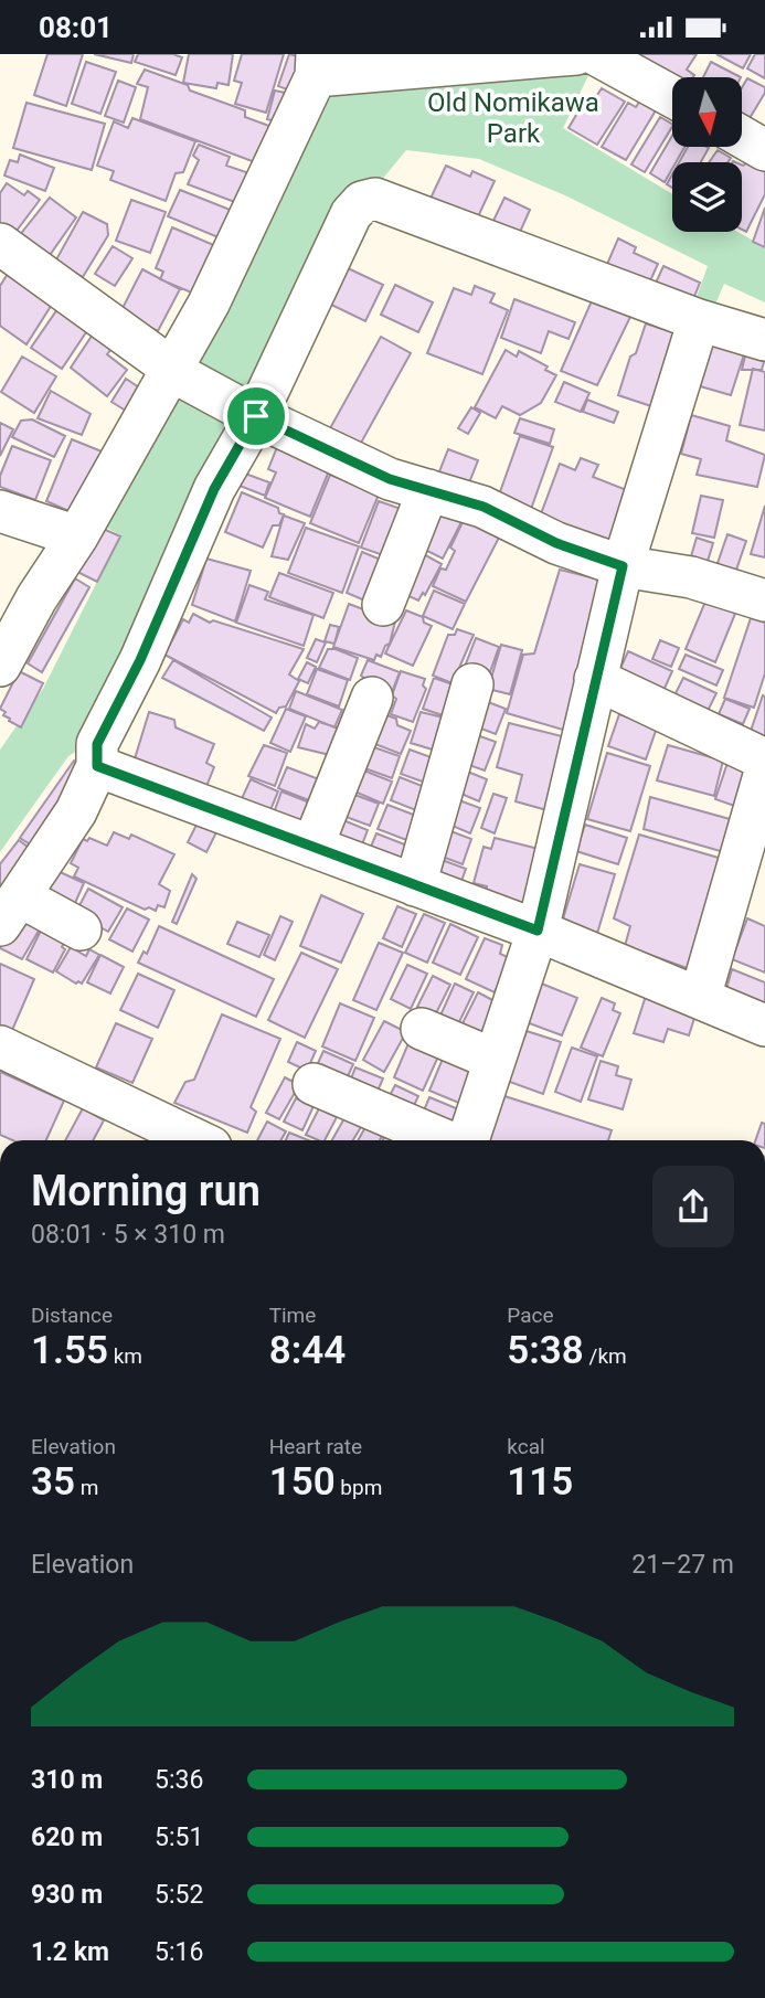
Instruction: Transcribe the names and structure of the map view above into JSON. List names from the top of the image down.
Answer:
{
  "parks": ["Old Nomikawa Park"],
  "north": "bottom",
  "page": {
    "status": "08:01",
    "heading": ["Morning run", "08:01 · 5 × 310 m"],
    "stats": [
      ["Distance", "1.55 km"],
      ["Time", "8:44"],
      ["Pace", "5:38 /km"],
      ["Elevation", "35 m"],
      ["Heart rate", "150 bpm"],
      ["kcal", "115"]
    ],
    "chart": ["Elevation", "21–27 m"],
    "list": [
      {
        "name": "310 m",
        "note": "5:36"
      },
      {
        "name": "620 m",
        "note": "5:51"
      },
      {
        "name": "930 m",
        "note": "5:52"
      },
      {
        "name": "1.2 km",
        "note": "5:16"
      }
    ]
  }
}
